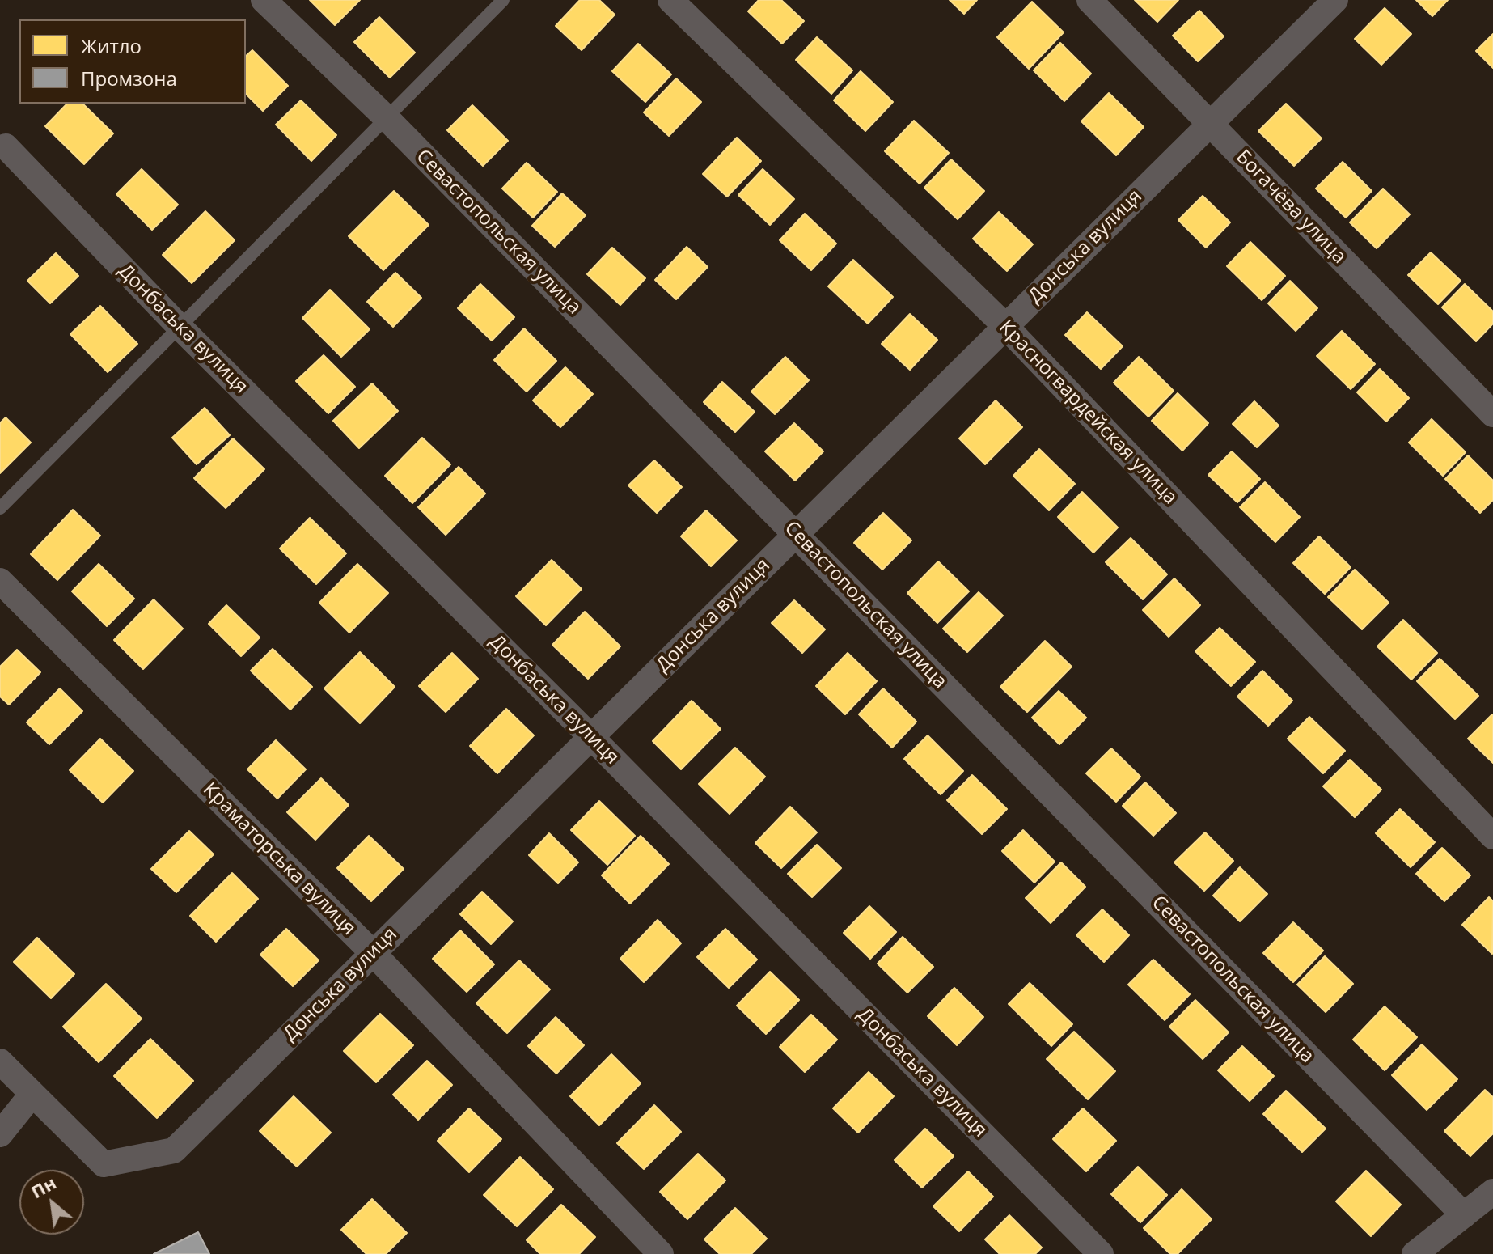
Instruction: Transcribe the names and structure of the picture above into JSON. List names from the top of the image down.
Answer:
{
  "streets": {
    "street": [
      "Богачёва улица",
      "Севастопольская улица",
      "Донська вулиця",
      "Донбаська вулиця",
      "Красногвардейская улица",
      "Краматорська вулиця"
    ]
  },
  "crossings": [
    ["Богачёва улица", "Донська вулиця"],
    ["Севастопольская улица", "Донська вулиця"],
    ["Донська вулиця", "Донбаська вулиця"],
    ["Донська вулиця", "Красногвардейская улица"],
    ["Донська вулиця", "Краматорська вулиця"]
  ],
  "legend": ["Житло", "Промзона"],
  "north": "top left"
}
